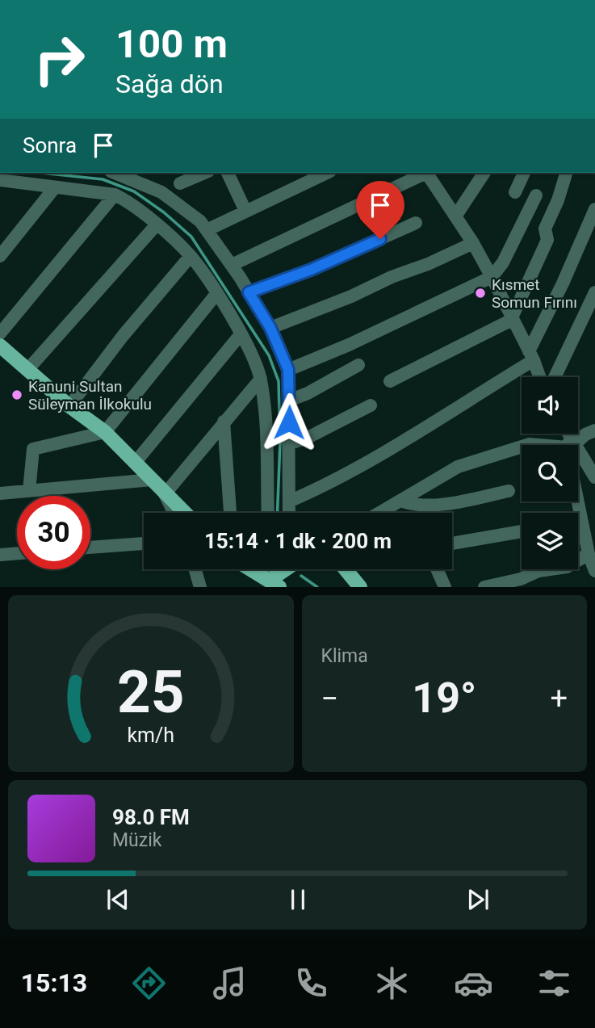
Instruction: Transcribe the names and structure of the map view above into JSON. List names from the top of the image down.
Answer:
{
  "places": ["Kısmet Somun Fırını", "Kanuni Sultan Süleyman İlkokulu"],
  "page": {
    "turn": ["100 m", "Sağa dön"],
    "then": "Sonra",
    "limit": "30",
    "trip": "15:14 · 1 dk · 200 m",
    "tile": "Klima",
    "heat": ["−", "19°", "+"],
    "song": ["98.0 FM", "Müzik"],
    "tabs": "15:13",
    "gauge": ["25", "km/h"]
  }
}
